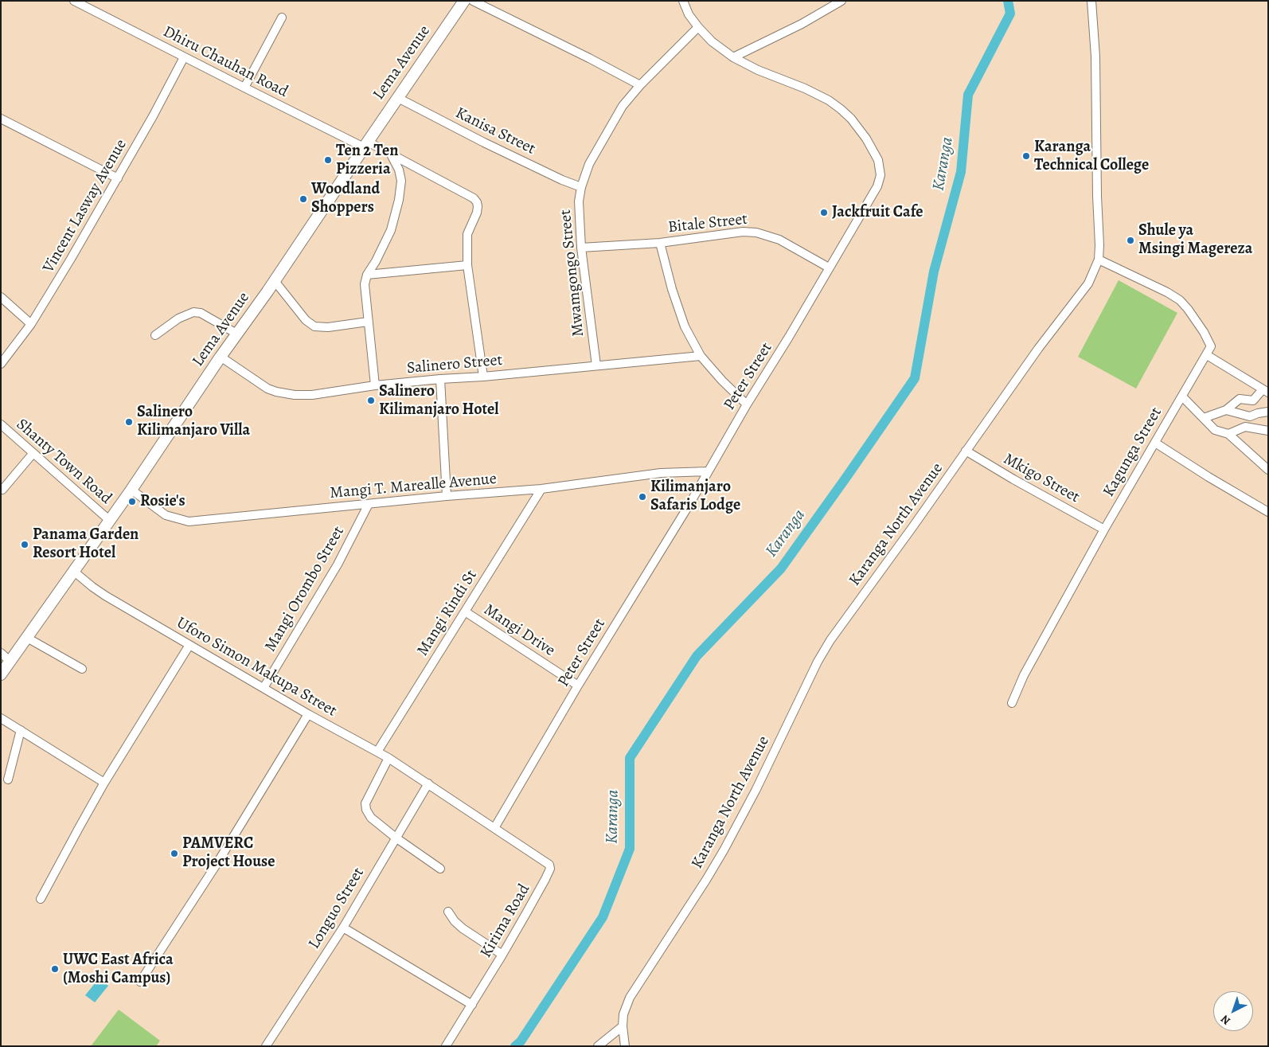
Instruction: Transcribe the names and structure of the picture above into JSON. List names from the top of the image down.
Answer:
{
  "streets": {
    "main road": ["Lema Avenue"],
    "street": [
      "Dhiru Chauhan Road",
      "Kanisa Street",
      "Vincent Lasway Avenue",
      "Bitale Street",
      "Mwamgongo Street",
      "Salinero Street",
      "Peter Street",
      "Kagunga Street",
      "Shanty Town Road",
      "Mkigo Street",
      "Mangi T. Marealle Avenue",
      "Karanga North Avenue",
      "Mangi Orombo Street",
      "Mangi Rindi St",
      "Mangi Drive",
      "Uforo Simon Makupa Street",
      "Longuo Street",
      "Kirima Road"
    ]
  },
  "crossings": [
    ["Dhiru Chauhan Road", "Lema Avenue"],
    ["Dhiru Chauhan Road", "Vincent Lasway Avenue"],
    ["Lema Avenue", "Kanisa Street"],
    ["Lema Avenue", "Salinero Street"],
    ["Lema Avenue", "Shanty Town Road"],
    ["Lema Avenue", "Mangi T. Marealle Avenue"],
    ["Lema Avenue", "Uforo Simon Makupa Street"],
    ["Kanisa Street", "Mwamgongo Street"],
    ["Bitale Street", "Mwamgongo Street"],
    ["Bitale Street", "Peter Street"],
    ["Mwamgongo Street", "Salinero Street"],
    ["Mwamgongo Street", "Peter Street"],
    ["Peter Street", "Mangi T. Marealle Avenue"],
    ["Peter Street", "Mangi Drive"],
    ["Peter Street", "Uforo Simon Makupa Street"],
    ["Peter Street", "Kirima Road"],
    ["Kagunga Street", "Mkigo Street"],
    ["Mkigo Street", "Karanga North Avenue"],
    ["Mangi T. Marealle Avenue", "Mangi Orombo Street"],
    ["Mangi T. Marealle Avenue", "Mangi Rindi St"],
    ["Mangi Orombo Street", "Uforo Simon Makupa Street"],
    ["Mangi Rindi St", "Mangi Drive"],
    ["Mangi Rindi St", "Uforo Simon Makupa Street"],
    ["Uforo Simon Makupa Street", "Longuo Street"],
    ["Uforo Simon Makupa Street", "Kirima Road"]
  ],
  "water": ["Karanga"],
  "places": [
    "Karanga Technical College",
    "Ten 2 Ten Pizzeria",
    "Woodland Shoppers",
    "Jackfruit Cafe",
    "Shule ya Msingi Magereza",
    "Salinero Kilimanjaro Hotel",
    "Salinero Kilimanjaro Villa",
    "Kilimanjaro Safaris Lodge",
    "Rosie's",
    "Panama Garden Resort Hotel",
    "PAMVERC Project House",
    "UWC East Africa (Moshi Campus)"
  ],
  "north": "bottom left"
}
